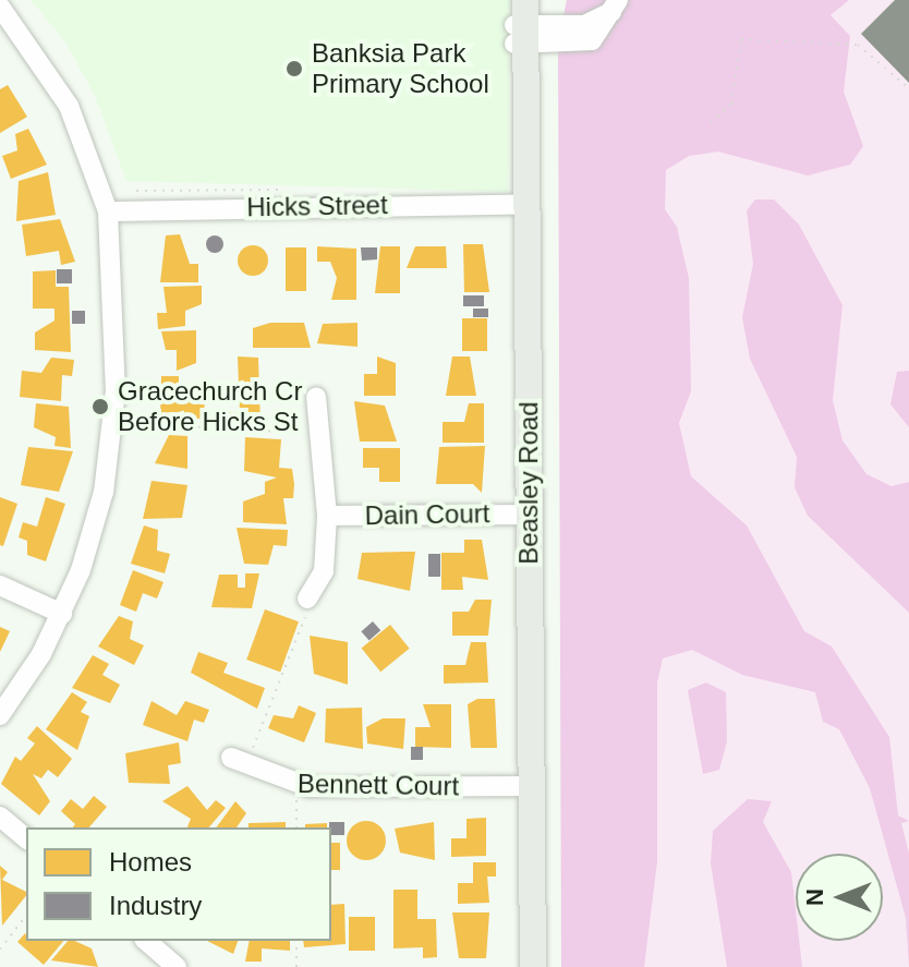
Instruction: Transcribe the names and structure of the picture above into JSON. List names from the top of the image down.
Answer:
{
  "streets": {
    "main road": ["Beasley Road"],
    "street": ["Hicks Street", "Dain Court", "Bennett Court"]
  },
  "crossings": [
    ["Hicks Street", "Beasley Road"],
    ["Beasley Road", "Dain Court"],
    ["Beasley Road", "Bennett Court"]
  ],
  "places": ["Banksia Park Primary School", "Gracechurch Cr Before Hicks St"],
  "legend": ["Homes", "Industry"],
  "north": "left"
}
